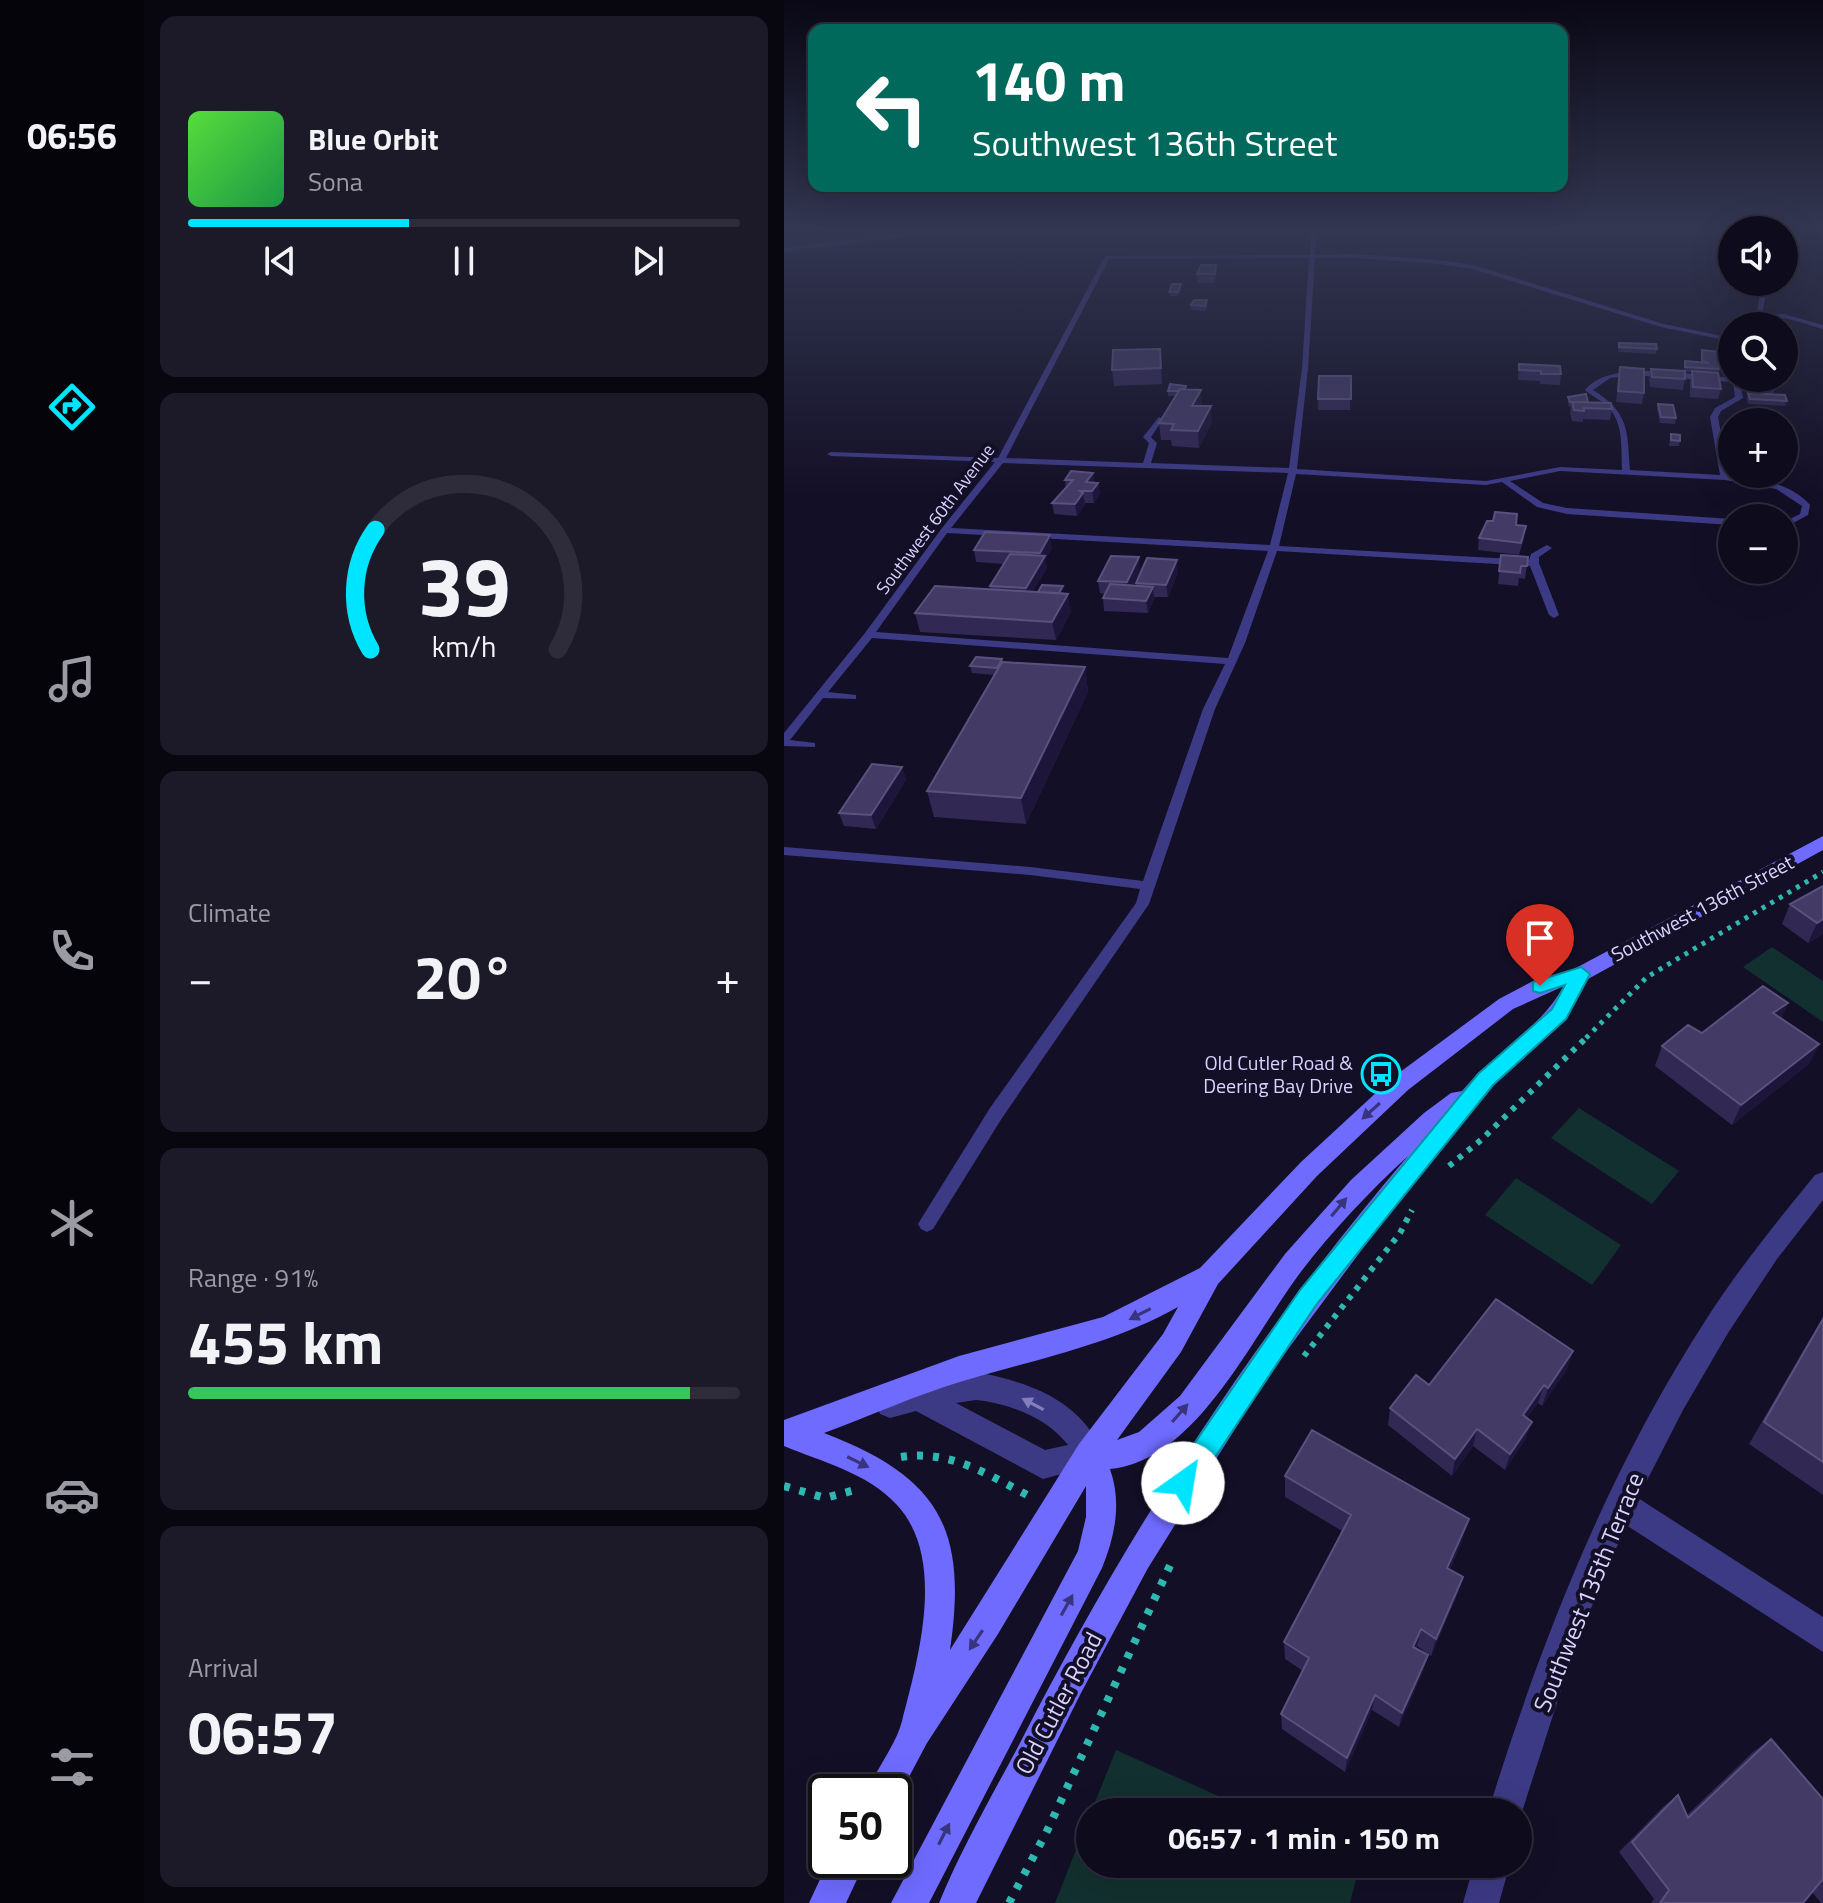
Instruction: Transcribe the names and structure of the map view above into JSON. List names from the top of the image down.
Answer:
{
  "streets": {
    "main road": ["Southwest 136th Street", "Old Cutler Road"],
    "street": ["Southwest 135th Terrace"],
    "lane": ["Southwest 60th Avenue"]
  },
  "places": {
    "bus stop": ["Old Cutler Road & Deering Bay Drive"]
  },
  "page": {
    "tabs": "06:56",
    "turn": ["140 m", "Southwest 136th Street"],
    "song": ["Blue Orbit", "Sona"],
    "map_buttons": ["+", "−"],
    "tile": [
      "Climate",
      ["Range · 91%", "455 km"],
      ["Arrival", "06:57"]
    ],
    "heat": ["−", "20°", "+"],
    "limit": "50",
    "trip": "06:57 · 1 min · 150 m",
    "gauge": ["39", "km/h"]
  }
}
